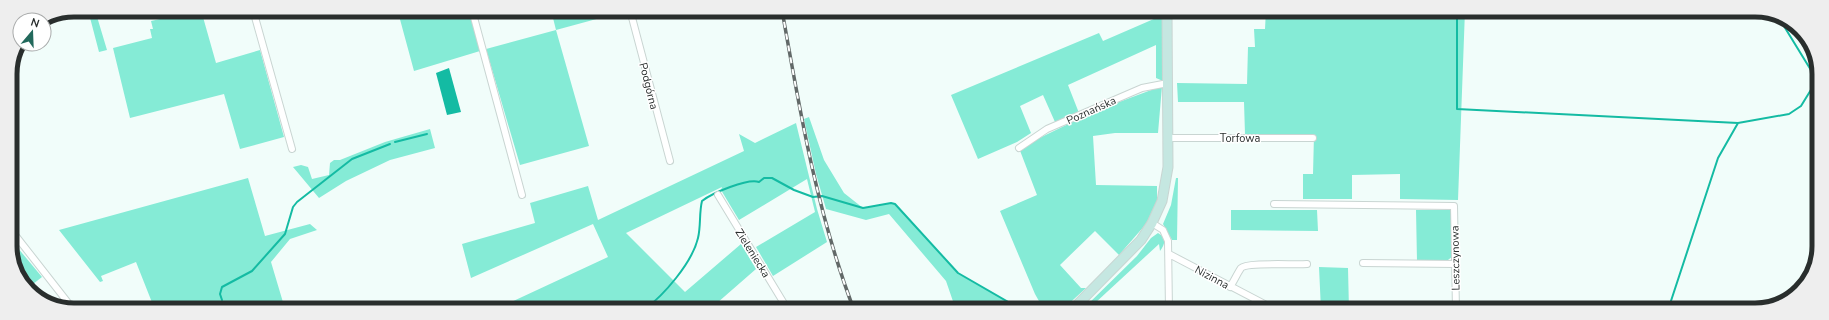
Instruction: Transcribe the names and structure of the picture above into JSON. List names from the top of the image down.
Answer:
{
  "streets": {
    "street": [
      "Podgórna",
      "Poznańska",
      "Torfowa",
      "Zieleniecka",
      "Leszczynowa",
      "Nizinna"
    ]
  },
  "north": "top"
}
